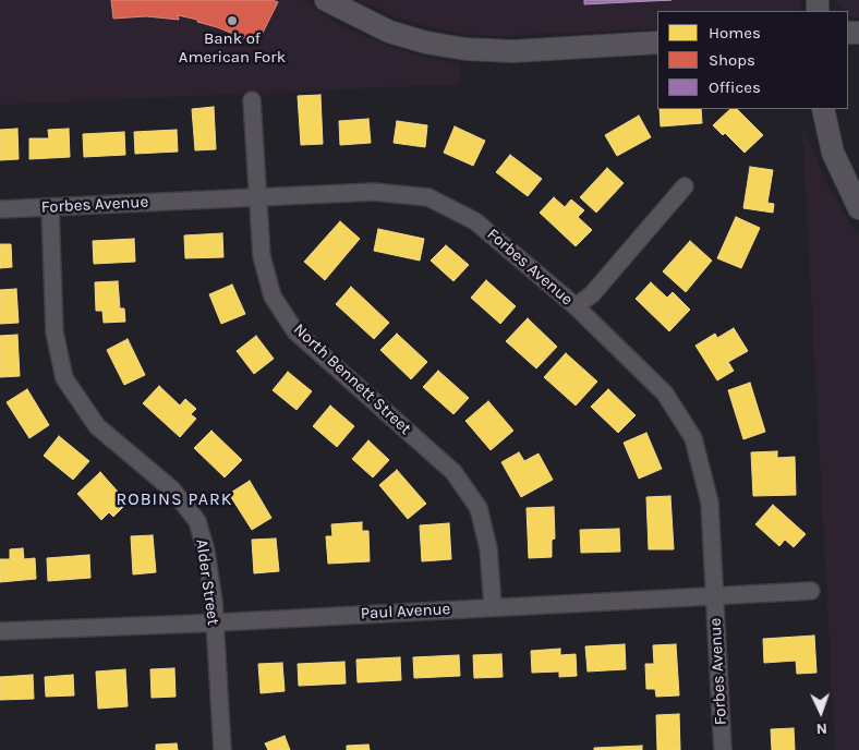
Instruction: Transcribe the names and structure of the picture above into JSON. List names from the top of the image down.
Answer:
{
  "streets": {
    "street": [
      "Forbes Avenue",
      "North Bennett Street",
      "Alder Street",
      "Paul Avenue"
    ]
  },
  "crossings": [
    ["Forbes Avenue", "North Bennett Street"],
    ["Forbes Avenue", "Alder Street"],
    ["Forbes Avenue", "Paul Avenue"],
    ["North Bennett Street", "Paul Avenue"],
    ["Alder Street", "Paul Avenue"]
  ],
  "districts": ["ROBINS PARK"],
  "places": ["Bank of American Fork"],
  "legend": ["Homes", "Shops", "Offices"],
  "north": "bottom"
}
